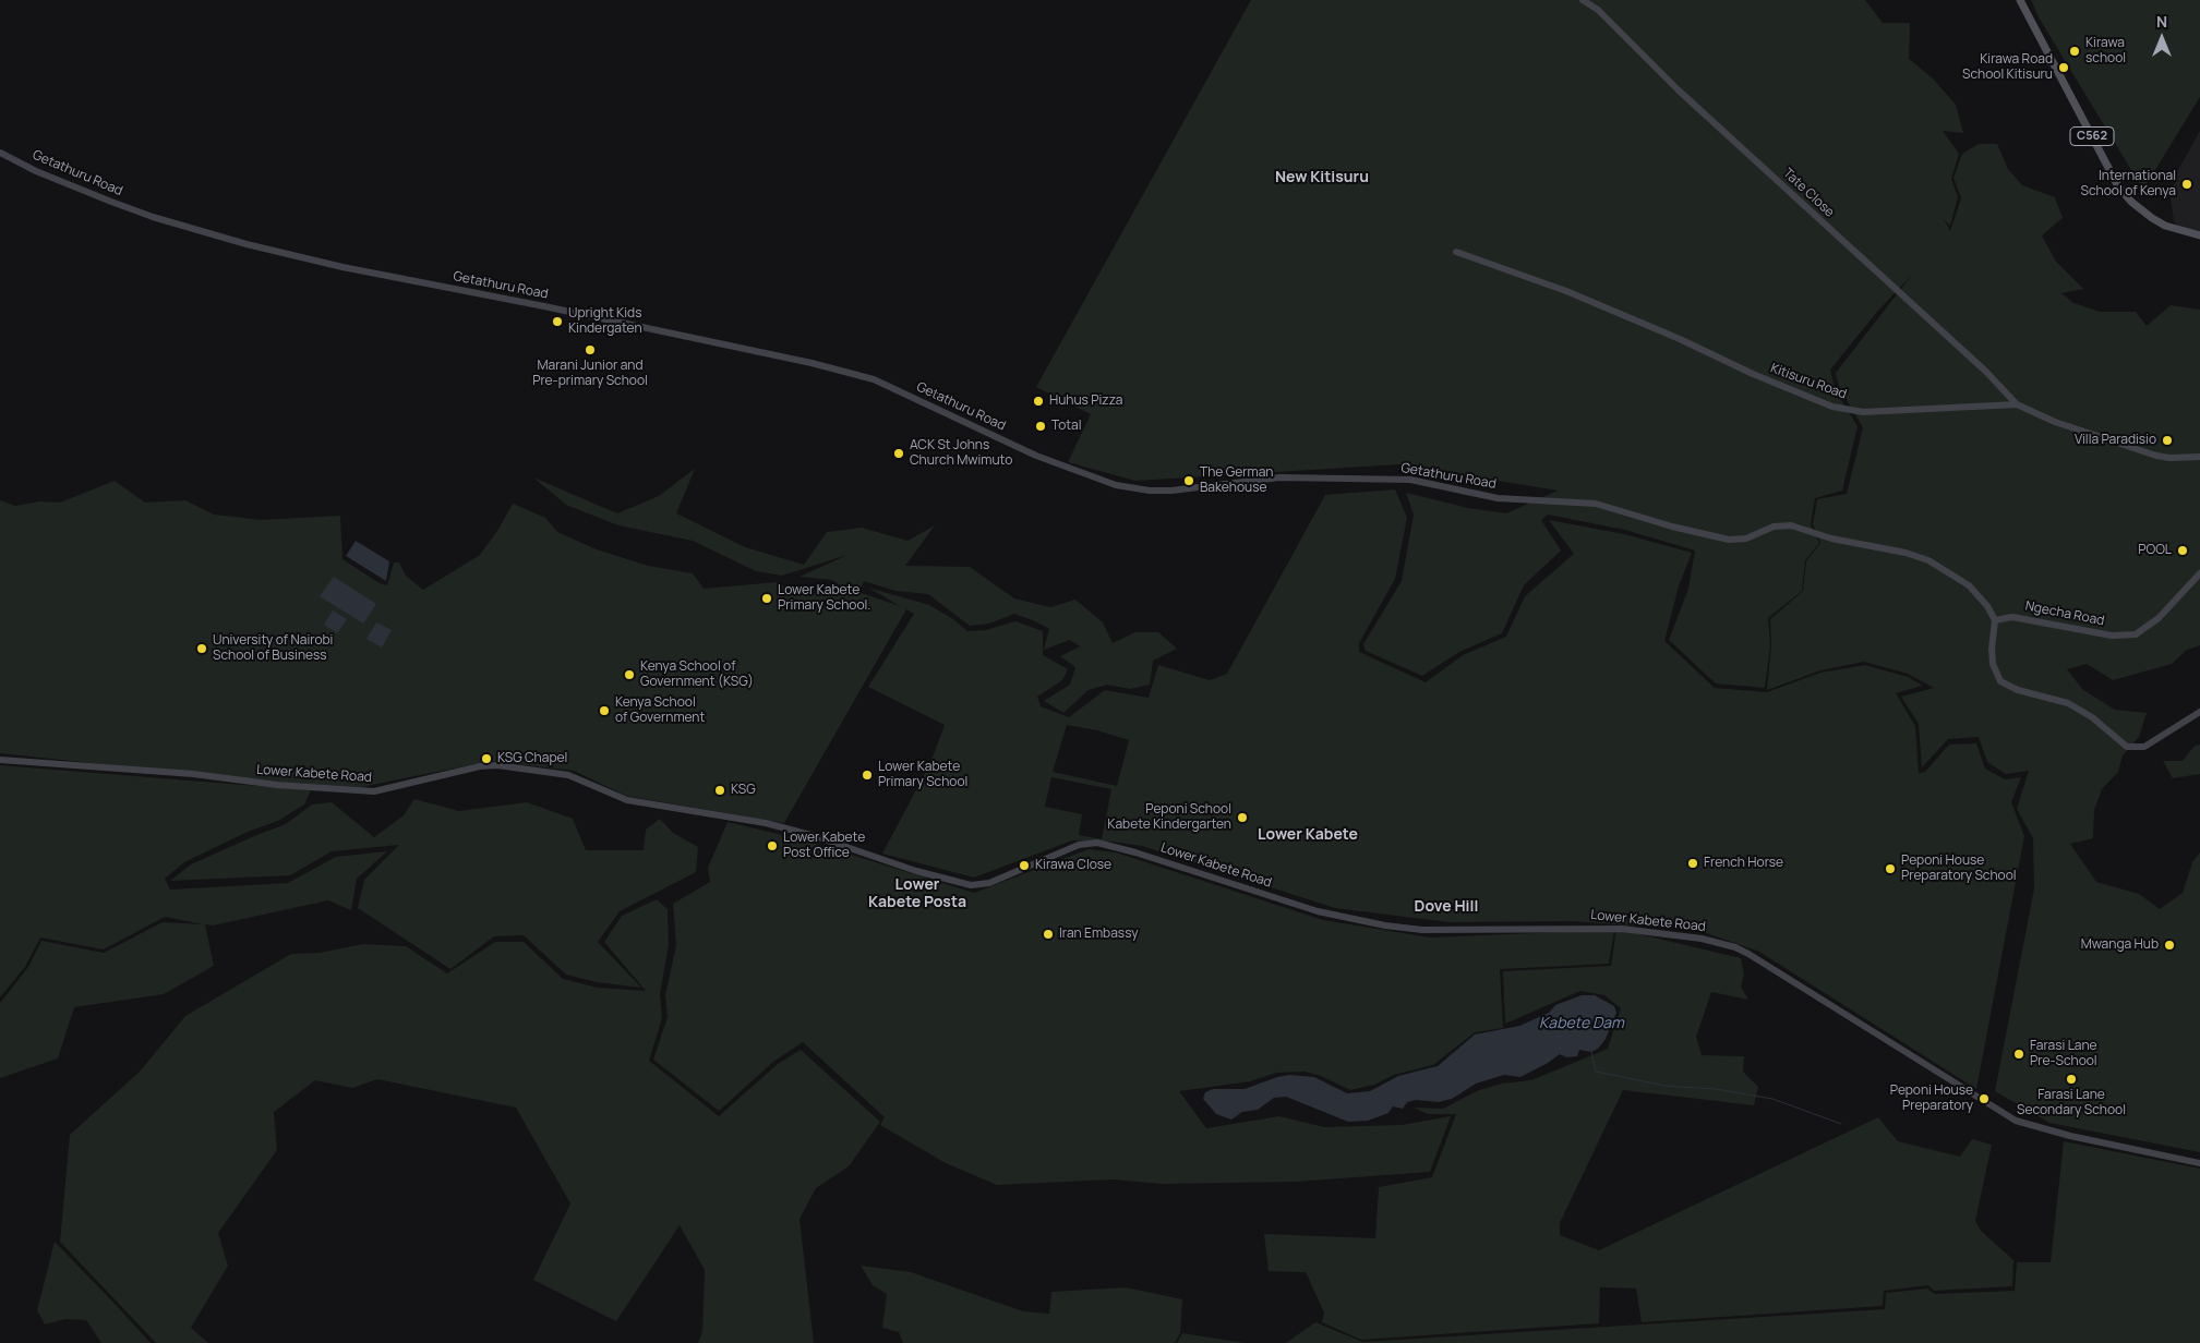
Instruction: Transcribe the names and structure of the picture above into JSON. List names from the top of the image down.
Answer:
{
  "streets": {
    "main road": [
      "C562",
      "Getathuru Road",
      "Tate Close",
      "Kitisuru Road",
      "Ngecha Road",
      "Lower Kabete Road"
    ]
  },
  "crossings": [
    ["Getathuru Road", "Ngecha Road"],
    ["Tate Close", "Kitisuru Road"]
  ],
  "districts": [
    "New Kitisuru",
    "Lower Kabete",
    "Lower Kabete Posta",
    "Dove Hill"
  ],
  "water": ["Kabete Dam"],
  "places": [
    "Kirawa school",
    "Kirawa Road School Kitisuru",
    "International School of Kenya",
    "Upright Kids Kindergaten",
    "Marani Junior and Pre-primary School",
    "Huhus Pizza",
    "Total",
    "Villa Paradisio",
    "ACK St Johns Church Mwimuto",
    "The German Bakehouse",
    "POOL",
    "Lower Kabete Primary School.",
    "University of Nairobi School of Business",
    "Kenya School of Government (KSG)",
    "Kenya School of Government",
    "KSG Chapel",
    "Lower Kabete Primary School",
    "KSG",
    "Peponi School Kabete Kindergarten",
    "Lower Kabete Post Office",
    "French Horse",
    "Kirawa Close",
    "Peponi House Preparatory School",
    "Iran Embassy",
    "Mwanga Hub",
    "Farasi Lane Pre-School",
    "Farasi Lane Secondary School",
    "Peponi House Preparatory"
  ],
  "north": "top"
}
